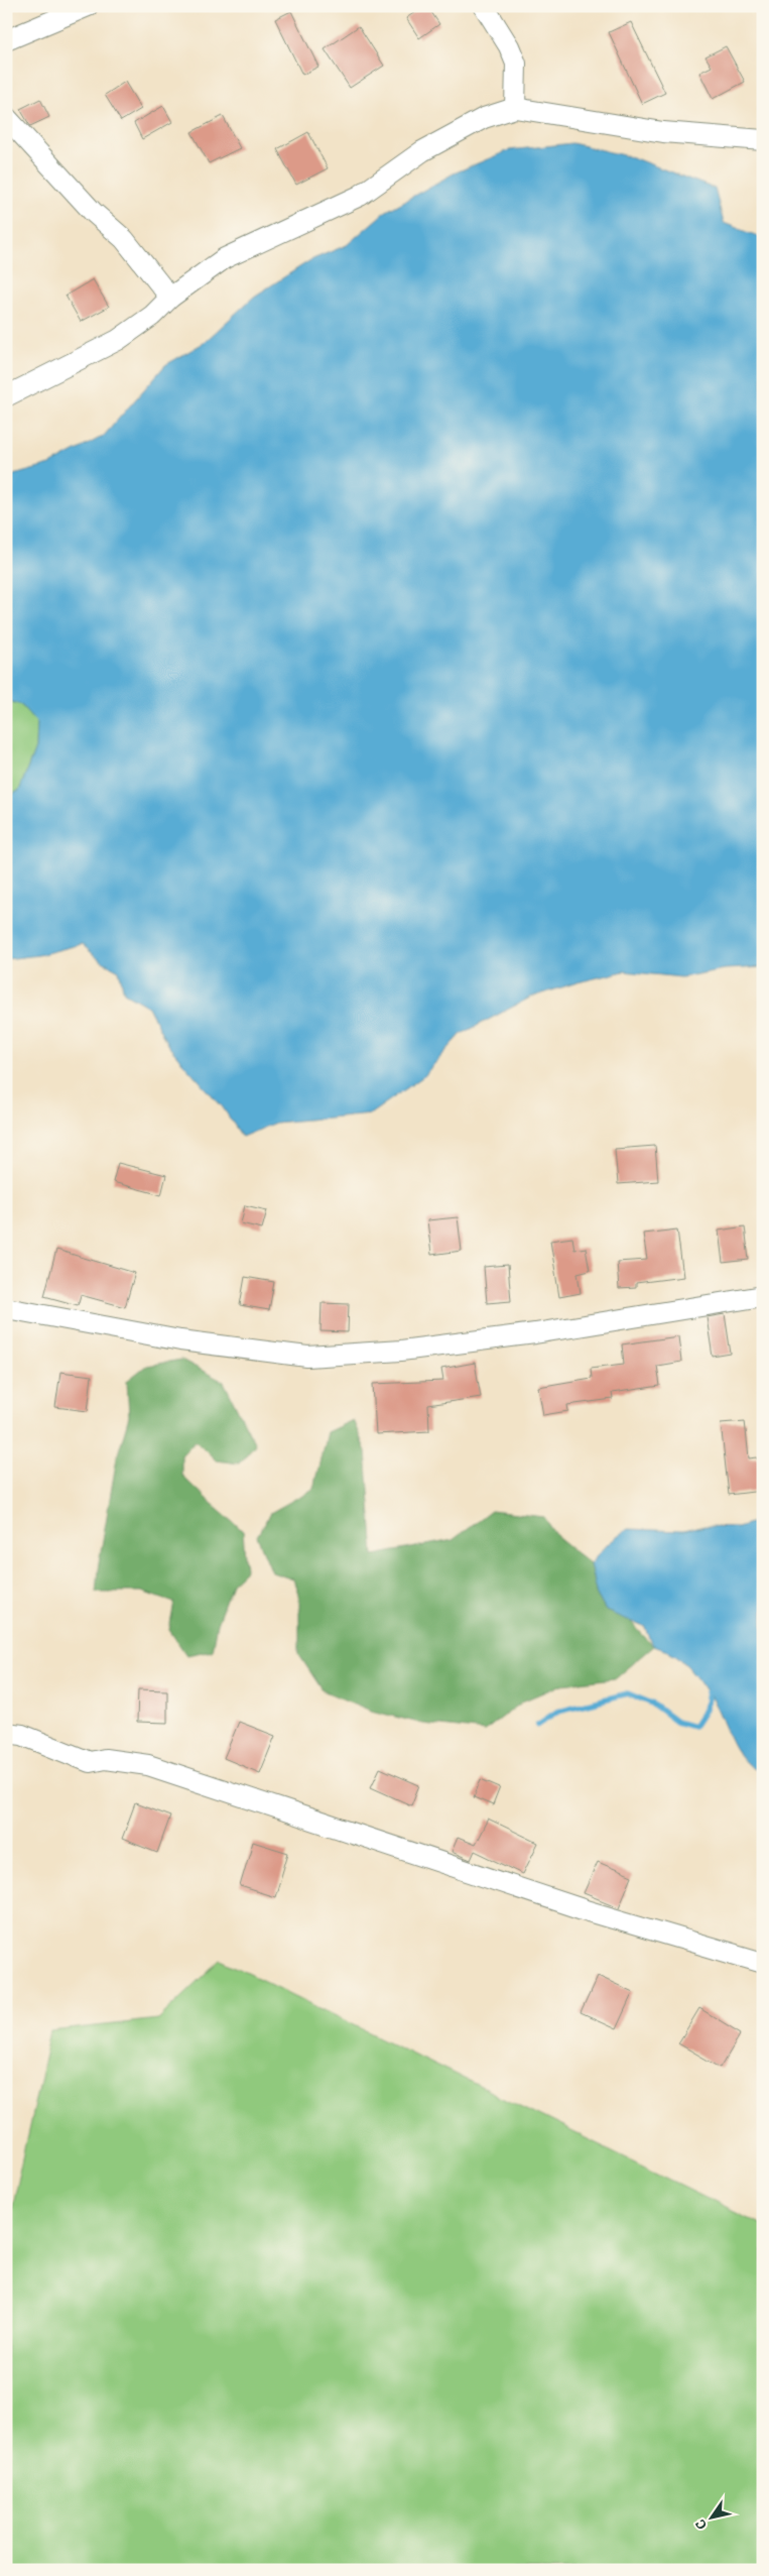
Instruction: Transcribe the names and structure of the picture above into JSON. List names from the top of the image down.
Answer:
{
  "north": "bottom left"
}
